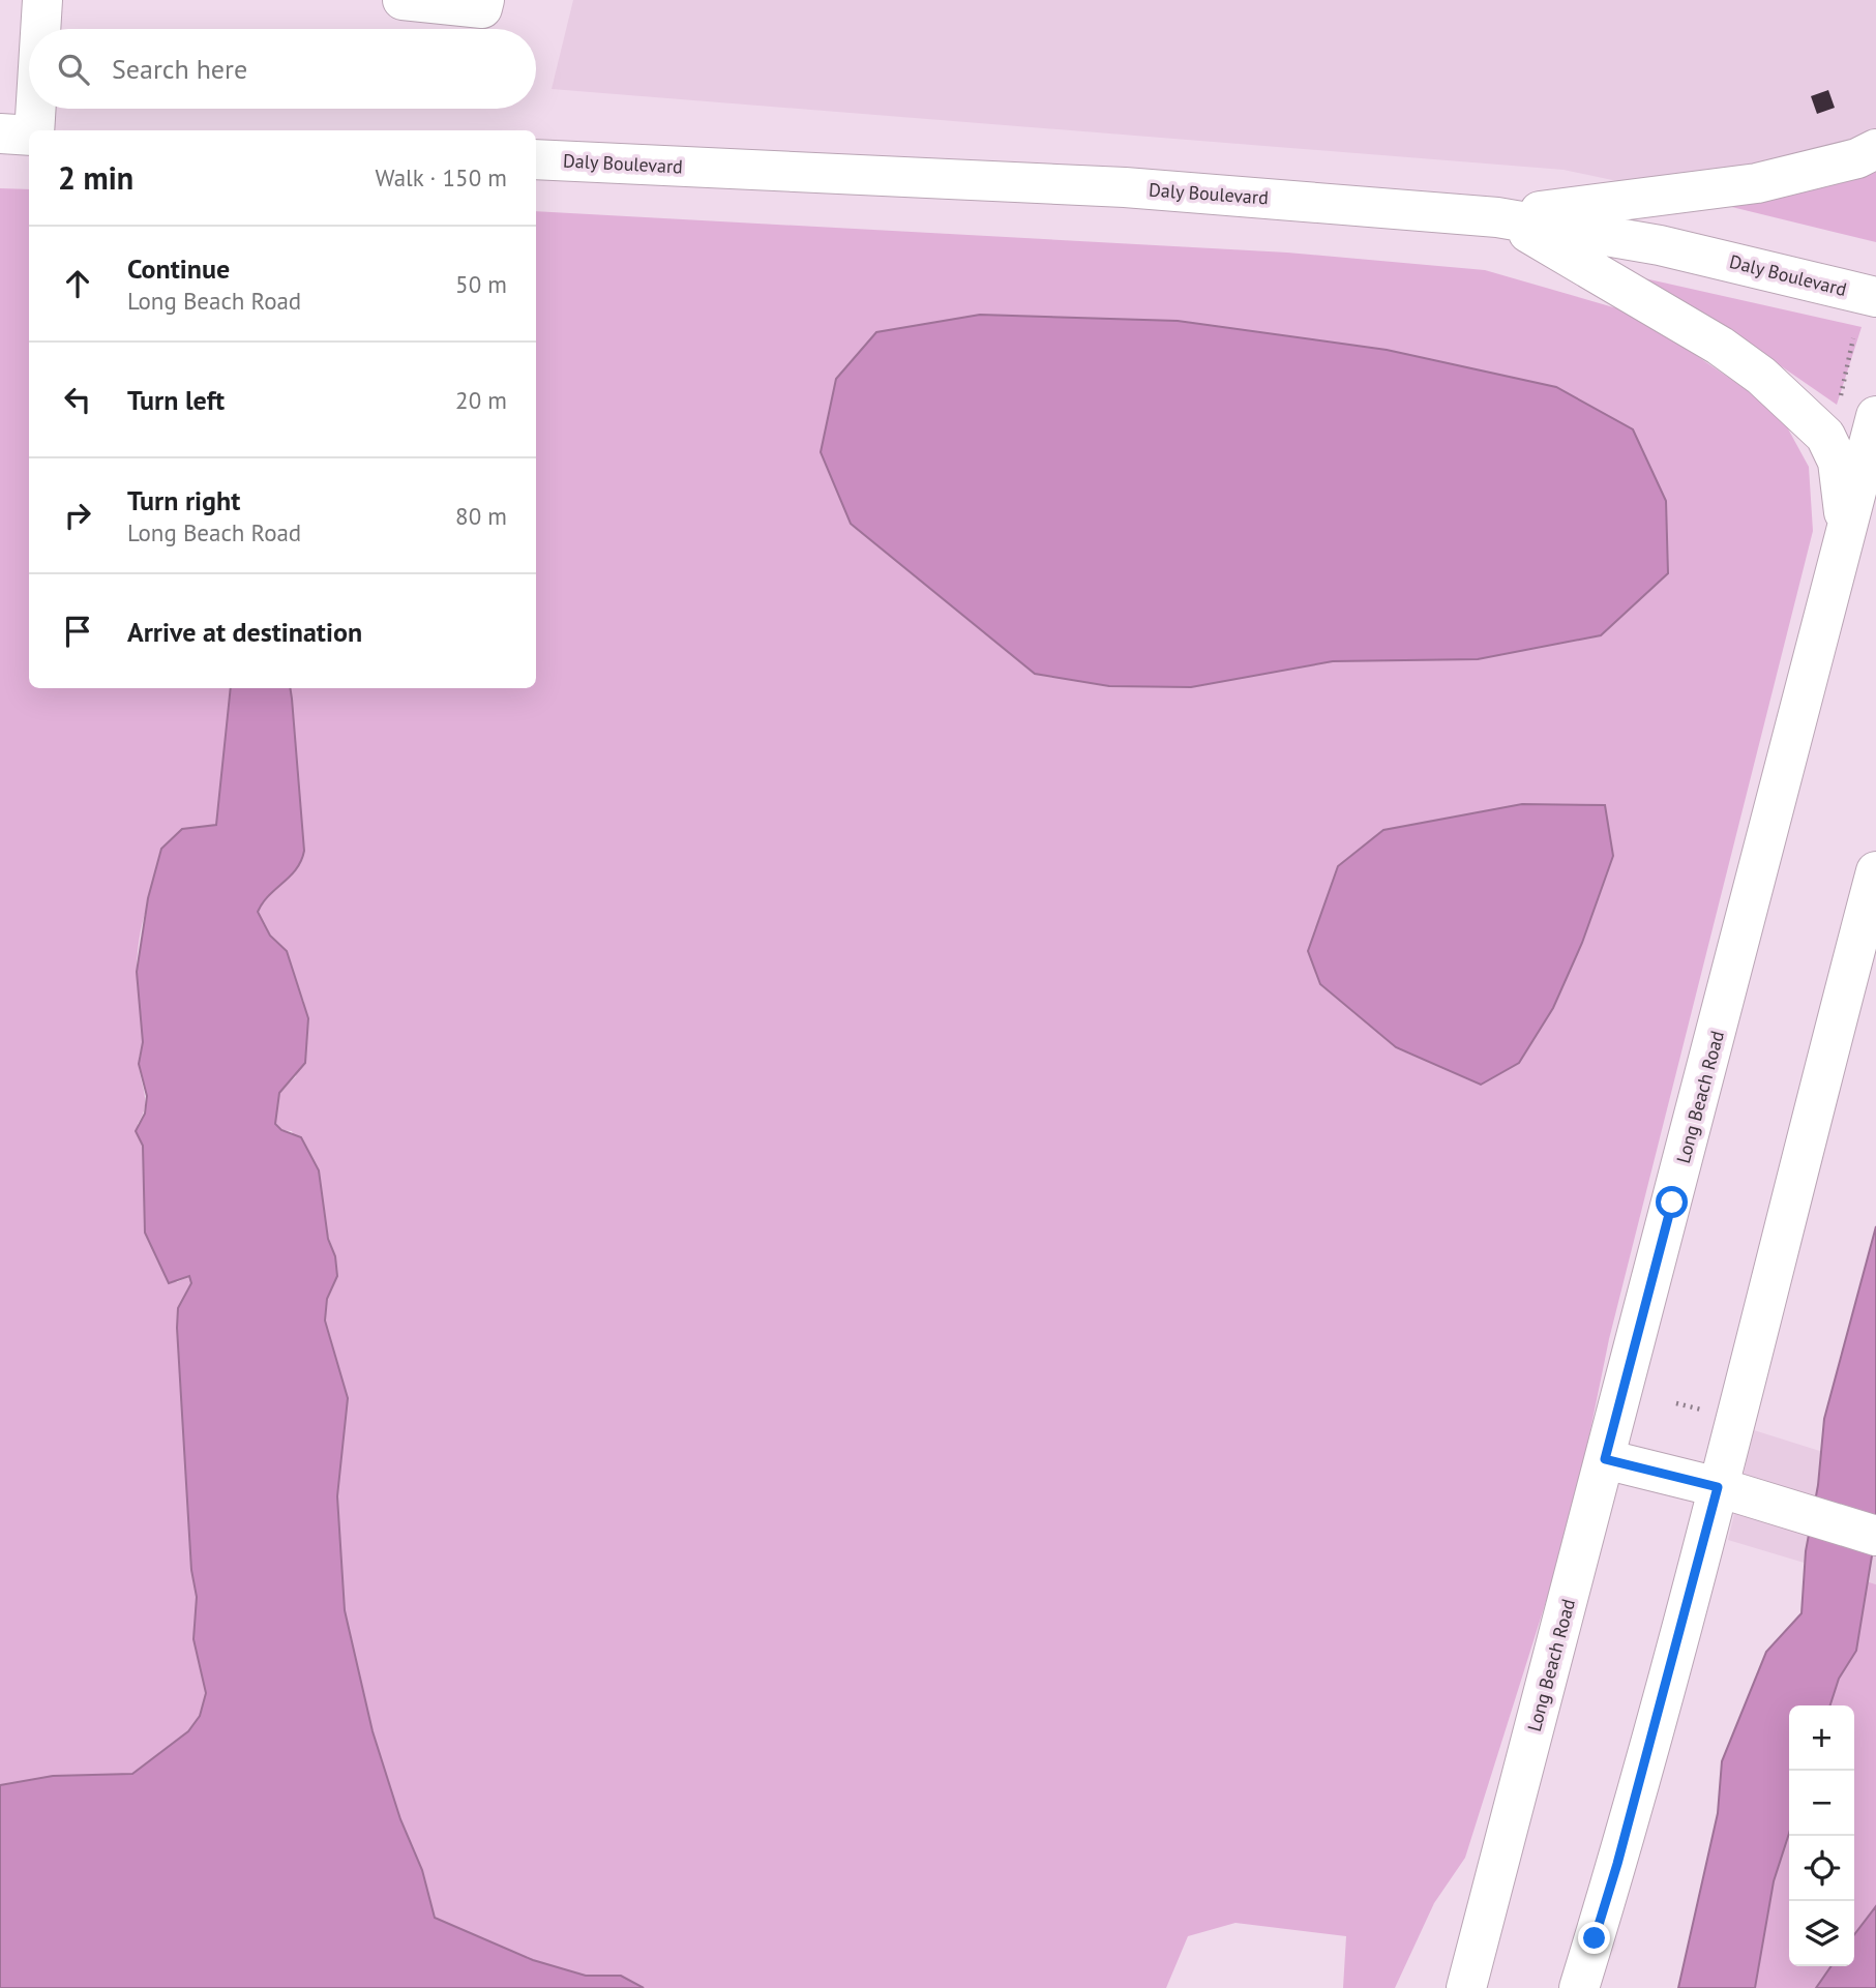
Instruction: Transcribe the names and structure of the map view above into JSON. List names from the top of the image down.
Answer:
{
  "streets": {
    "main road": ["Daly Boulevard", "Long Beach Road"]
  },
  "page": {
    "search": "Search here",
    "heading": ["2 min", "Walk · 150 m"],
    "list": [
      ["Continue", "Long Beach Road", "50 m"],
      ["Turn left", "20 m"],
      ["Turn right", "Long Beach Road", "80 m"],
      "Arrive at destination"
    ],
    "map_buttons": ["+", "−"]
  }
}
